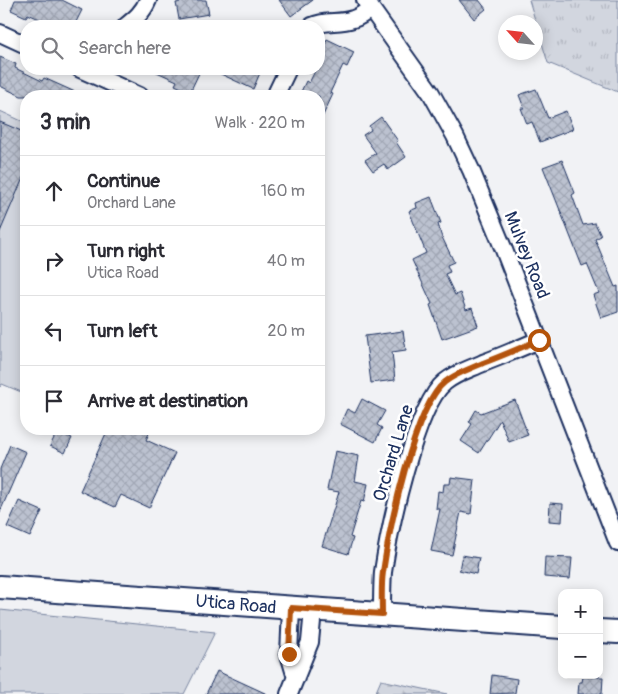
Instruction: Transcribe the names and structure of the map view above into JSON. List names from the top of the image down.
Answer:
{
  "streets": {
    "main road": ["Utica Road"],
    "street": ["Mulvey Road", "Orchard Lane"]
  },
  "crossings": [
    ["Mulvey Road", "Orchard Lane"],
    ["Orchard Lane", "Utica Road"]
  ],
  "north": "top left",
  "page": {
    "search": "Search here",
    "heading": ["3 min", "Walk · 220 m"],
    "list": [
      ["Continue", "Orchard Lane", "160 m"],
      ["Turn right", "Utica Road", "40 m"],
      ["Turn left", "20 m"],
      "Arrive at destination"
    ],
    "map_buttons": ["+", "−"]
  }
}
